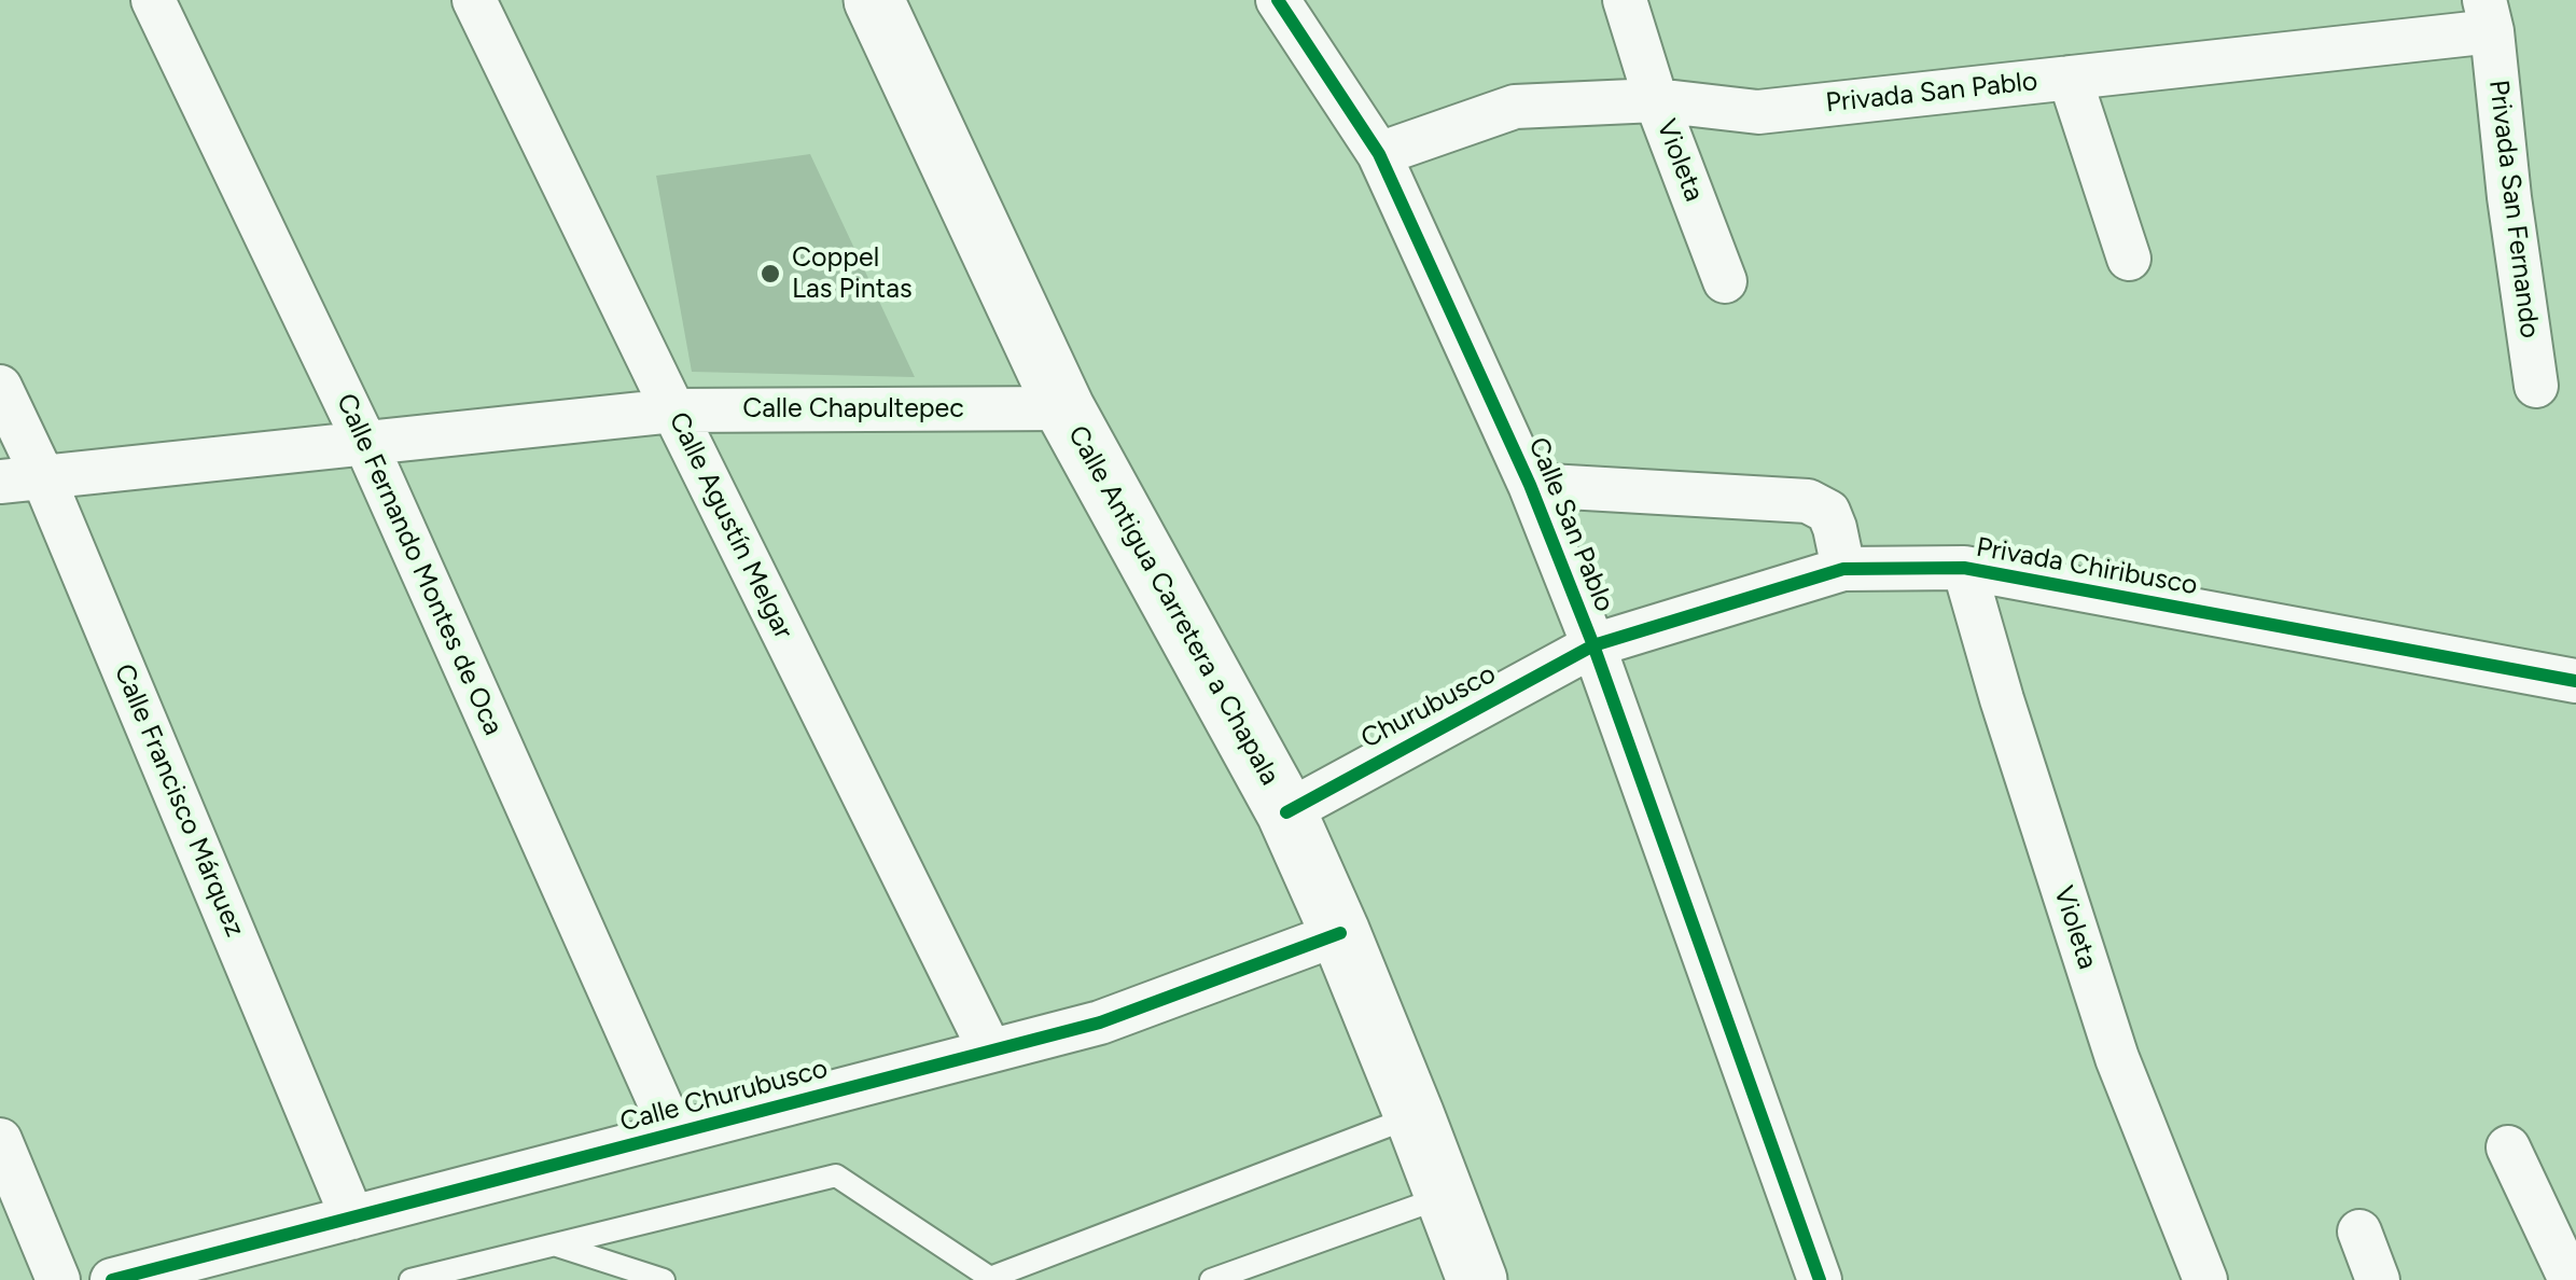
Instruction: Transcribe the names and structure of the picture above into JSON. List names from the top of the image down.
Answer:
{
  "streets": {
    "main road": ["Calle Antigua Carretera a Chapala"],
    "street": [
      "Privada San Pablo",
      "Violeta",
      "Privada San Fernando",
      "Calle Chapultepec",
      "Calle San Pablo",
      "Calle Agustín Melgar",
      "Calle Fernando Montes de Oca",
      "Privada Chiribusco",
      "Churubusco",
      "Calle Francisco Márquez",
      "Calle Churubusco"
    ]
  },
  "crossings": [
    ["Privada San Pablo", "Violeta"],
    ["Privada San Pablo", "Privada San Fernando"],
    ["Privada San Pablo", "Calle San Pablo"],
    ["Violeta", "Privada Chiribusco"],
    ["Calle Chapultepec", "Calle Agustín Melgar"],
    ["Calle Chapultepec", "Calle Fernando Montes de Oca"],
    ["Calle Chapultepec", "Calle Antigua Carretera a Chapala"],
    ["Calle Chapultepec", "Calle Francisco Márquez"],
    ["Calle San Pablo", "Privada Chiribusco"],
    ["Calle San Pablo", "Churubusco"],
    ["Calle Agustín Melgar", "Calle Churubusco"],
    ["Calle Fernando Montes de Oca", "Calle Churubusco"],
    ["Privada Chiribusco", "Churubusco"],
    ["Calle Antigua Carretera a Chapala", "Churubusco"],
    ["Calle Antigua Carretera a Chapala", "Calle Churubusco"],
    ["Calle Francisco Márquez", "Calle Churubusco"]
  ],
  "places": ["Coppel Las Pintas"]
}
